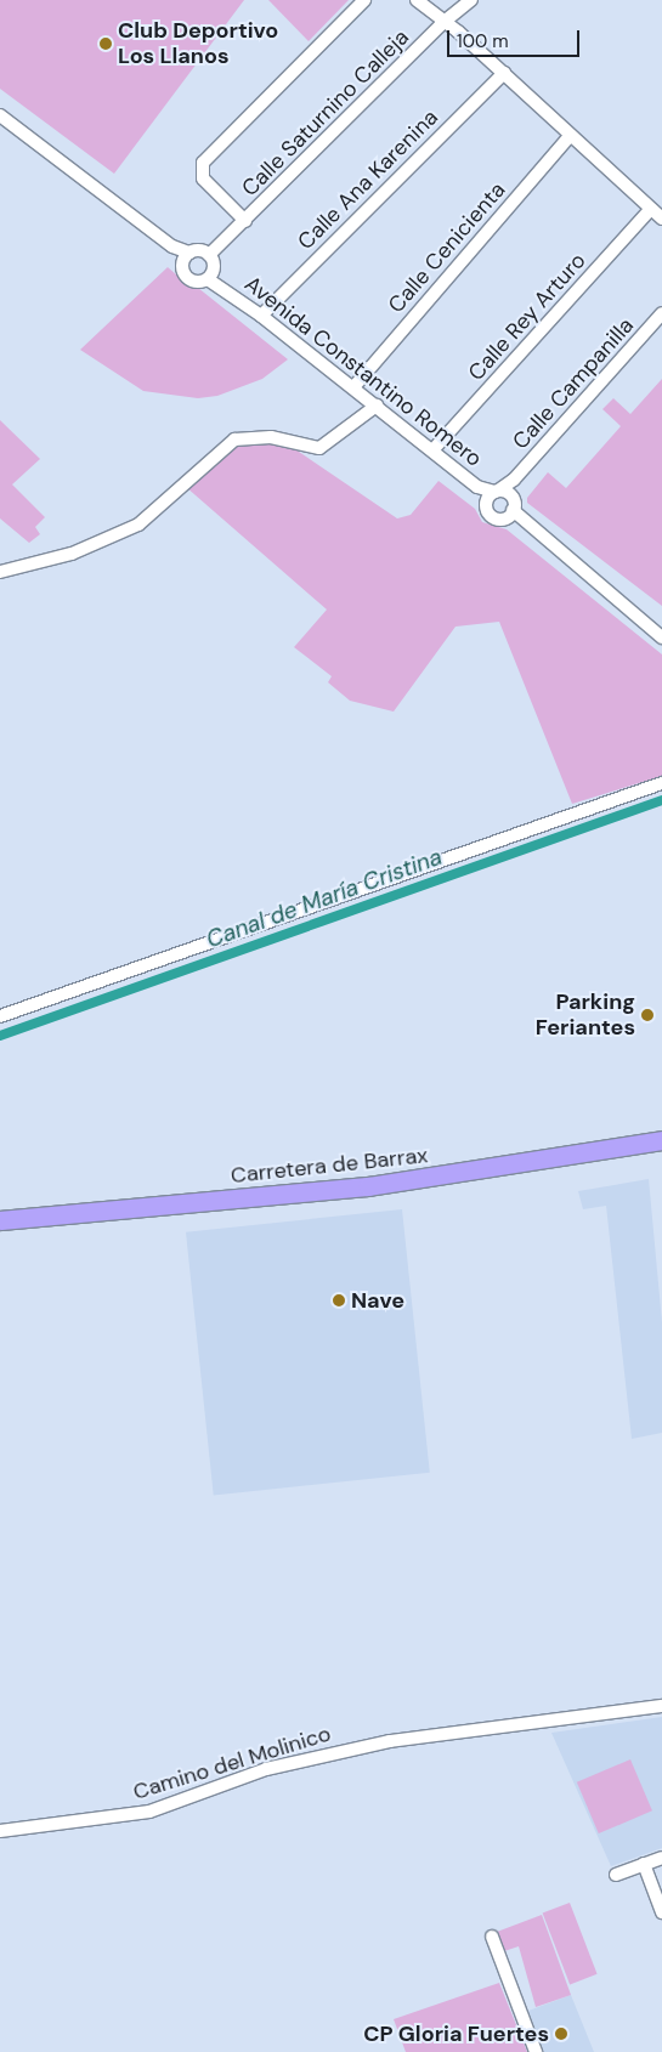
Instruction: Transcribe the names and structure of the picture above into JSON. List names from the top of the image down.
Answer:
{
  "streets": {
    "highway": ["Carretera de Barrax"],
    "street": [
      "Calle Saturnino Calleja",
      "Calle Ana Karenina",
      "Calle Cenicienta",
      "Calle Rey Arturo",
      "Avenida Constantino Romero",
      "Calle Campanilla",
      "Camino del Molinico"
    ]
  },
  "crossings": [
    ["Calle Saturnino Calleja", "Avenida Constantino Romero"],
    ["Calle Ana Karenina", "Avenida Constantino Romero"],
    ["Calle Cenicienta", "Avenida Constantino Romero"],
    ["Calle Rey Arturo", "Avenida Constantino Romero"],
    ["Avenida Constantino Romero", "Calle Campanilla"]
  ],
  "water": ["Canal de María Cristina"],
  "places": [
    "Club Deportivo Los Llanos",
    "Parking Feriantes",
    "Nave",
    "CP Gloria Fuertes"
  ],
  "scale_bar": "100 m"
}
